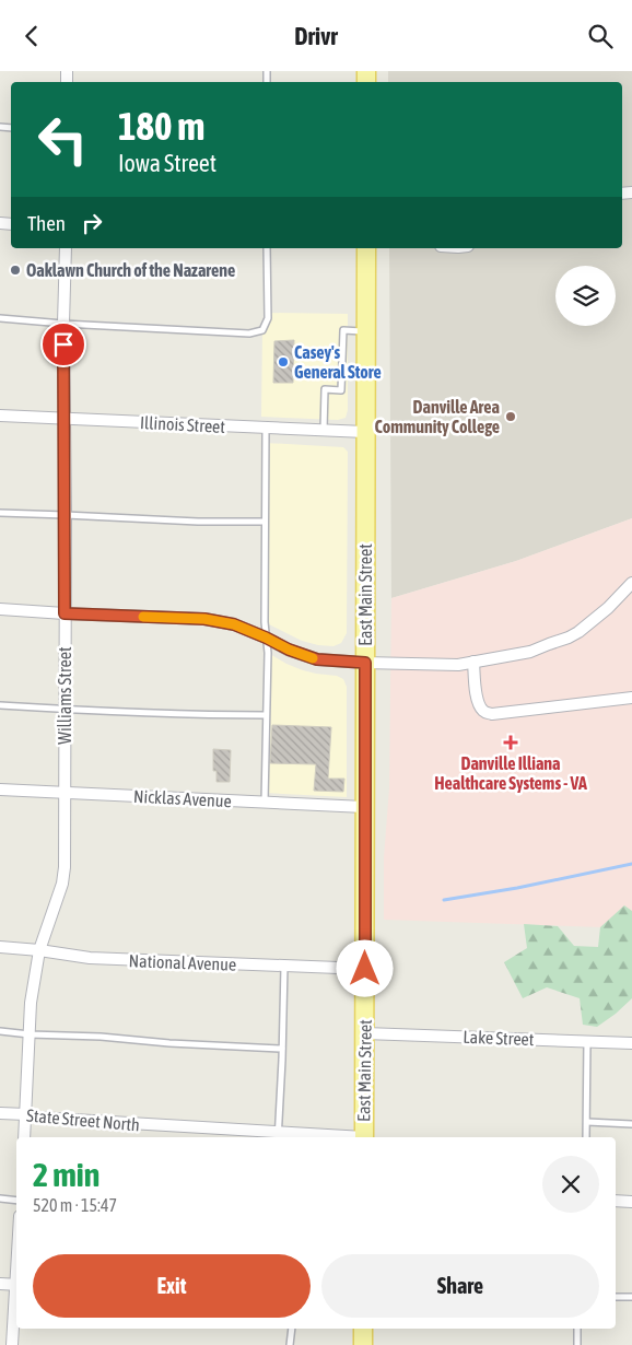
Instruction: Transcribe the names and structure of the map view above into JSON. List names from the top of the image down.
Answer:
{
  "streets": {
    "main road": ["East Main Street"],
    "street": [
      "Illinois Street",
      "Williams Street",
      "Nicklas Avenue",
      "National Avenue",
      "Lake Street",
      "State Street North"
    ]
  },
  "crossings": [
    ["Illinois Street", "East Main Street"],
    ["Illinois Street", "Williams Street"],
    ["East Main Street", "Nicklas Avenue"],
    ["East Main Street", "National Avenue"],
    ["East Main Street", "Lake Street"],
    ["Williams Street", "Nicklas Avenue"],
    ["Williams Street", "National Avenue"],
    ["Williams Street", "State Street North"]
  ],
  "places": {
    "other": ["Oaklawn Church of the Nazarene", "Casey's General Store", "Danville Area Community College"],
    "health": ["Danville Illiana Healthcare Systems - VA"]
  },
  "page": {
    "header": "Drivr",
    "turn": ["180 m", "Iowa Street"],
    "then": "Then",
    "heading": ["2 min", "520 m · 15:47"],
    "buttons": ["Exit", "Share"]
  }
}
